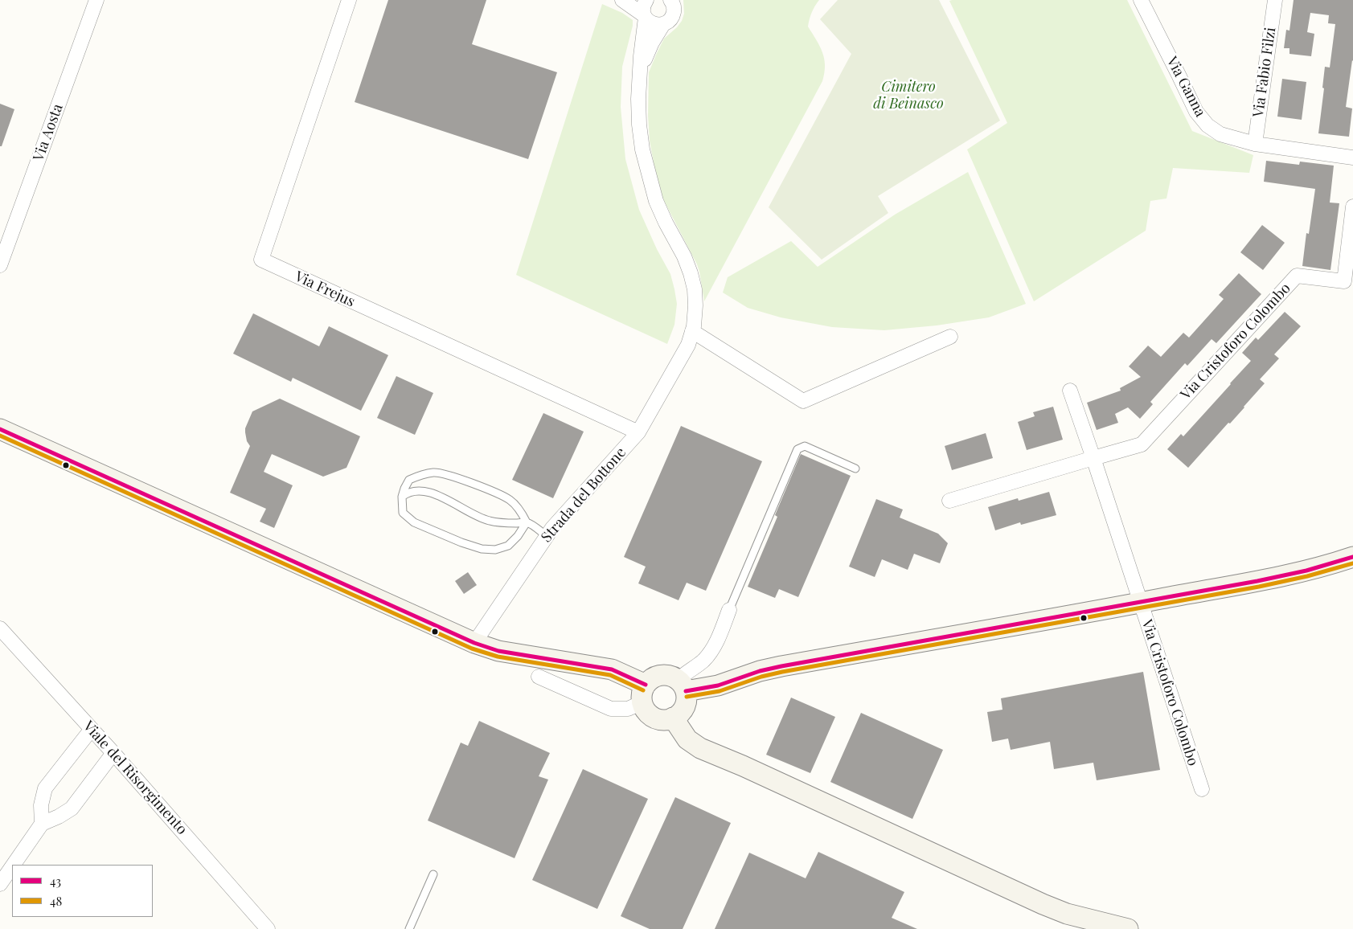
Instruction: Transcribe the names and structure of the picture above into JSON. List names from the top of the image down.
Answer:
{
  "streets": {
    "street": [
      "Via Fabio Filzi",
      "Via Ganna",
      "Via Aosta",
      "Via Frejus",
      "Via Cristoforo Colombo",
      "Strada del Bottone",
      "Viale del Risorgimento"
    ]
  },
  "crossings": [
    ["Via Fabio Filzi", "Via Ganna"],
    ["Via Frejus", "Strada del Bottone"]
  ],
  "parks": ["Cimitero di Beinasco"],
  "lines": ["transit line 43", "transit line 48"],
  "legend": ["43", "48"]
}
